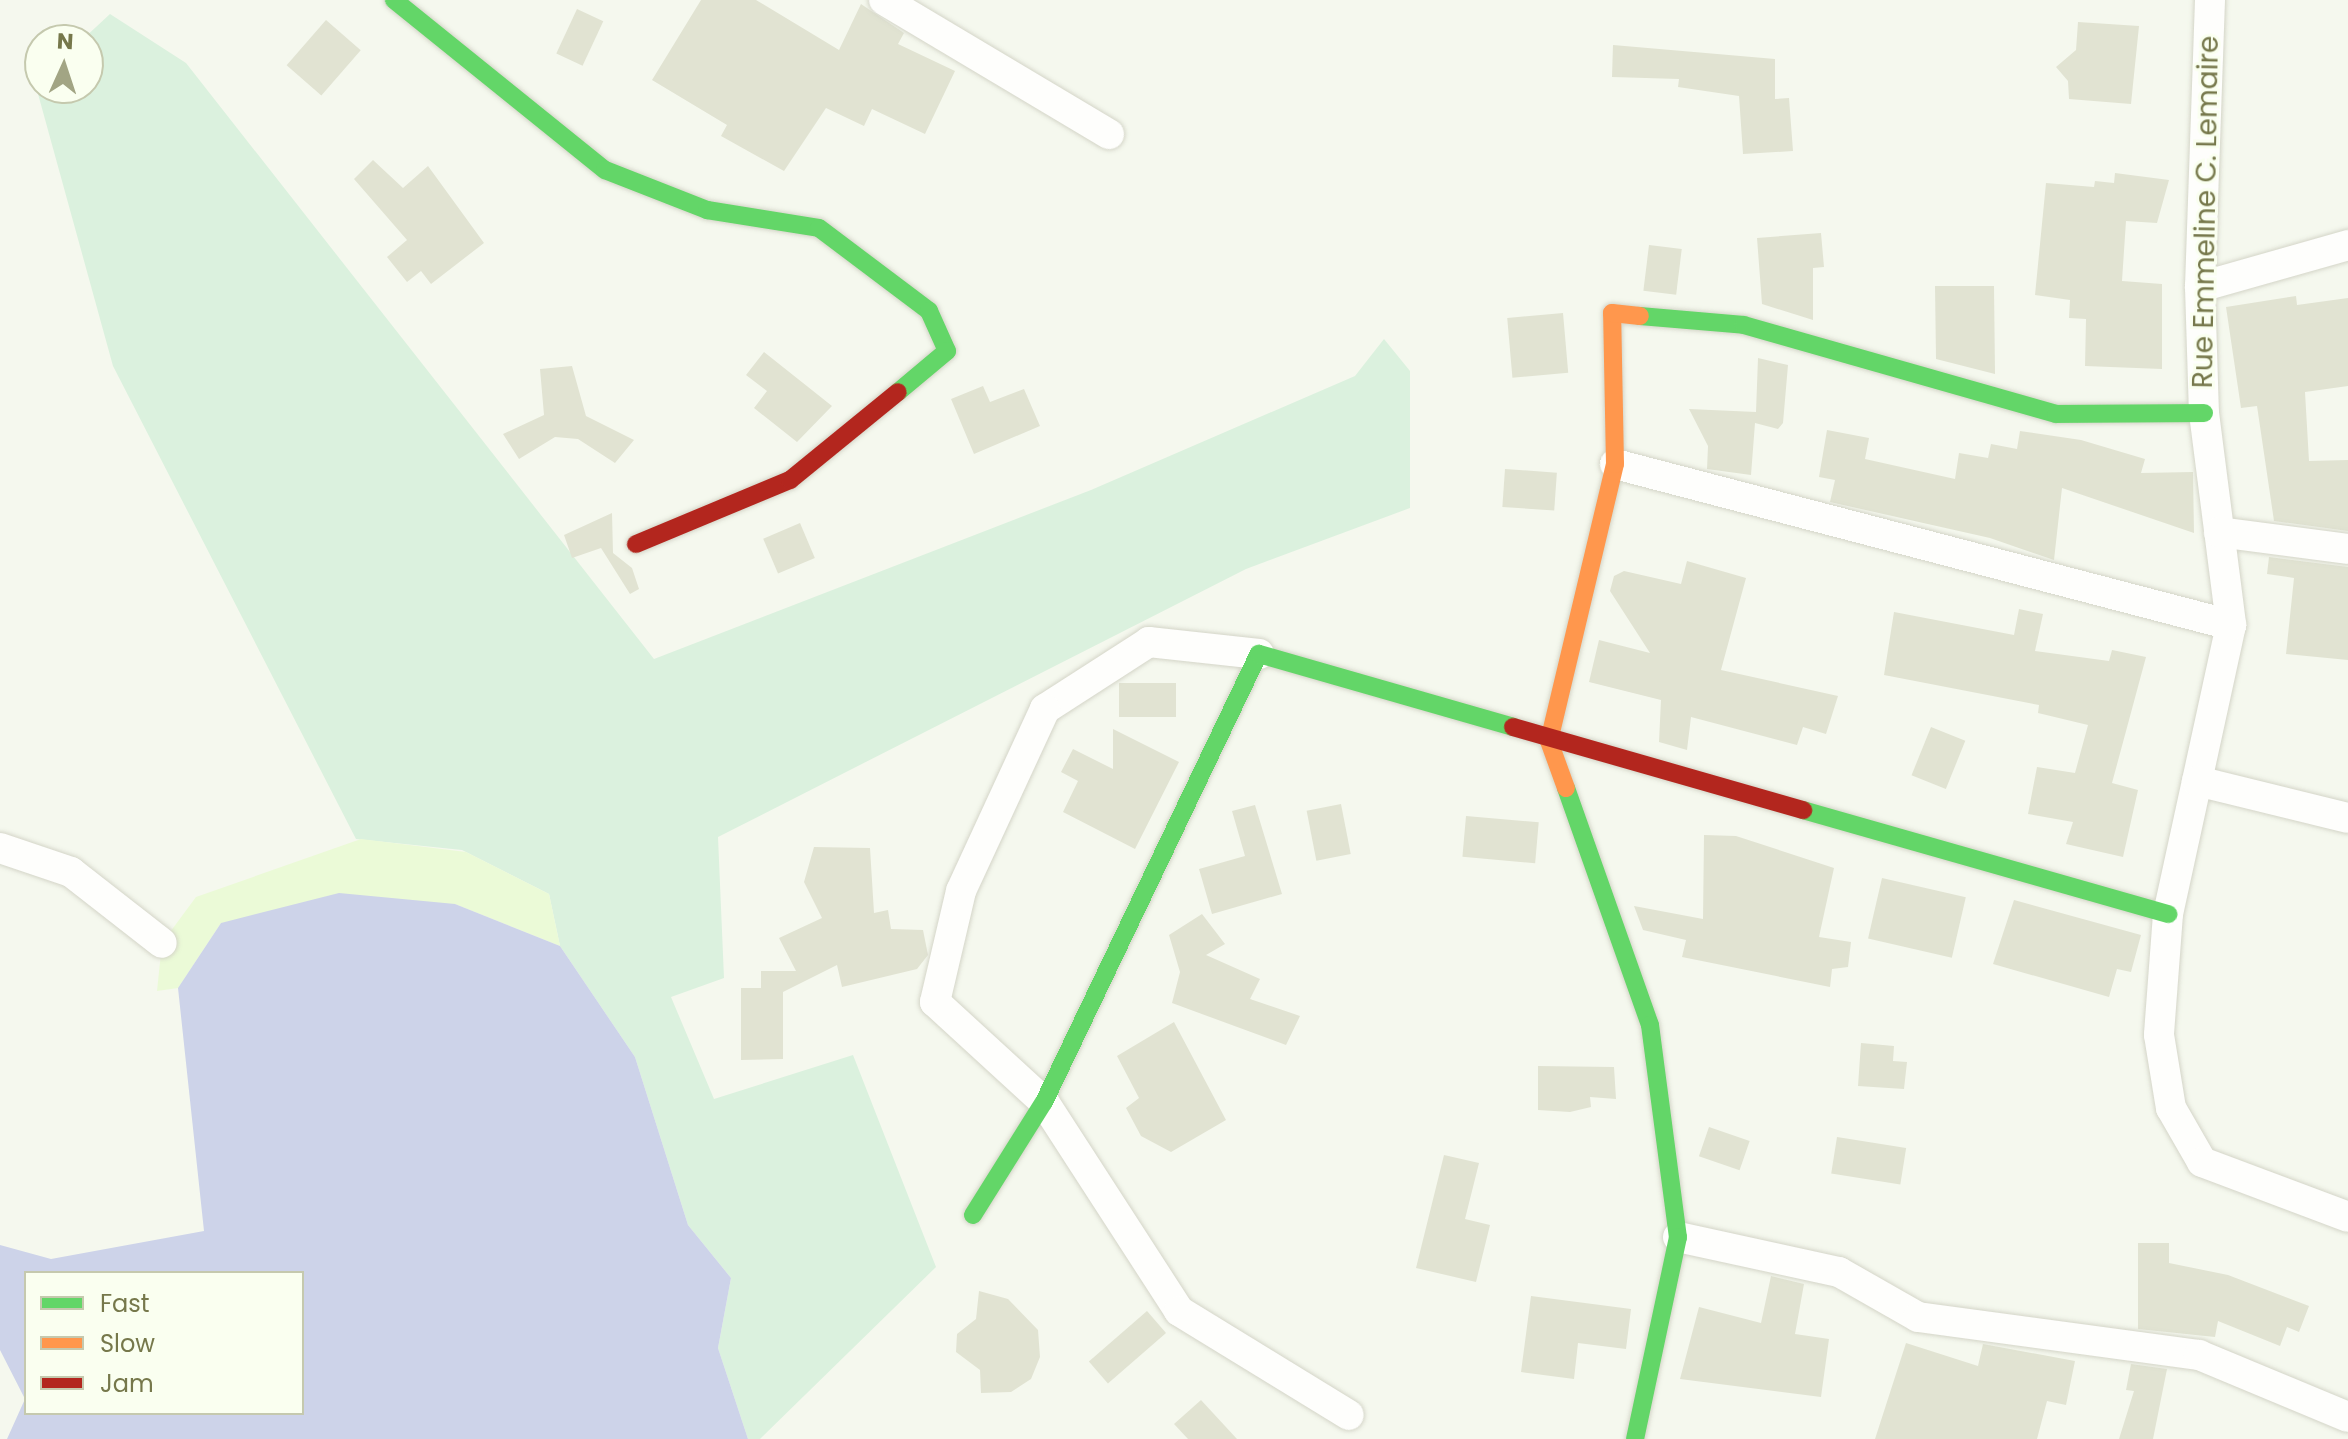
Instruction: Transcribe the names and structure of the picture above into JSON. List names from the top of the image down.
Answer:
{
  "streets": {
    "street": ["Rue Emmeline C. Lemaire"]
  },
  "legend": ["Fast", "Slow", "Jam"],
  "north": "top"
}
